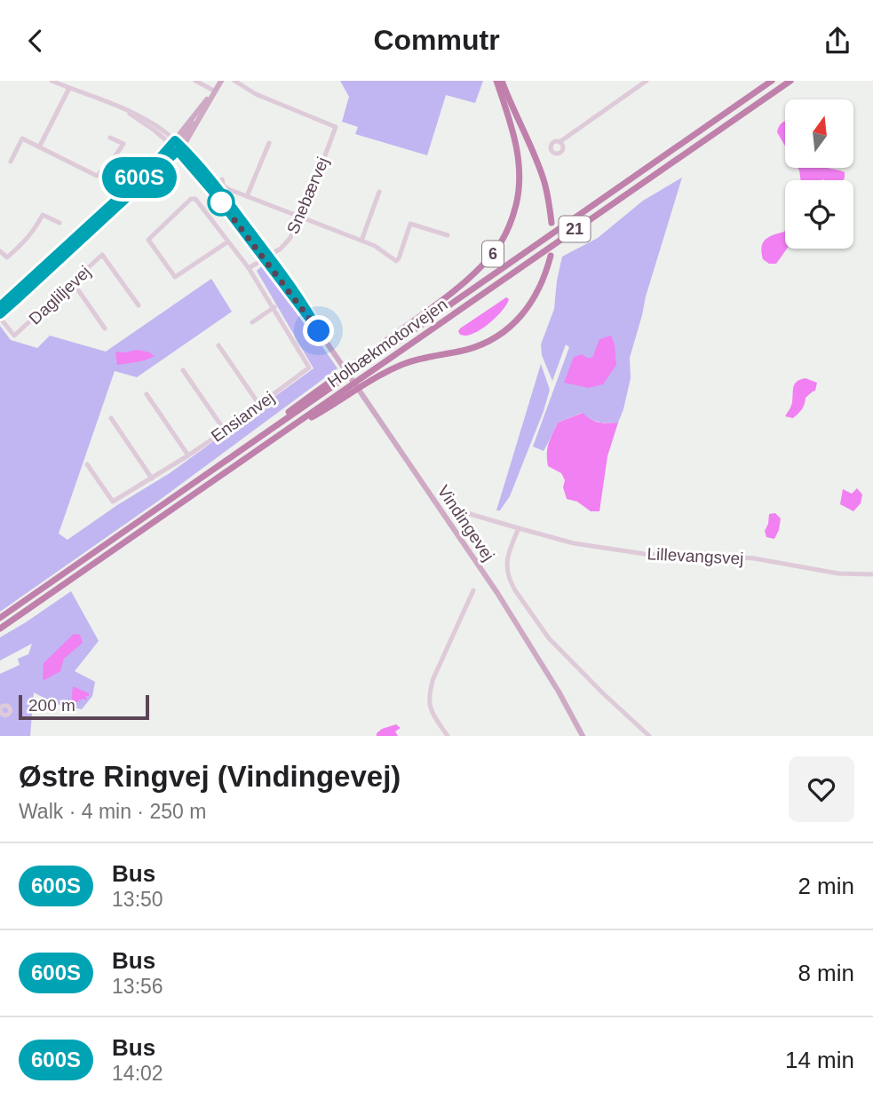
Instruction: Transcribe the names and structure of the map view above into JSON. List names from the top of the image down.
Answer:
{
  "streets": {
    "highway": ["21", "6", "Holbækmotorvejen"],
    "main road": ["Vindingevej"],
    "street": [
      "Snebærvej",
      "Dagliljevej",
      "Ensianvej",
      "Lillevangsvej"
    ]
  },
  "crossings": [
    ["Snebærvej", "Ensianvej"],
    ["Snebærvej", "Vindingevej"],
    ["6", "Holbækmotorvejen"]
  ],
  "lines": ["bus line 600S"],
  "scale_bar": "200 m",
  "north": "top",
  "page": {
    "header": "Commutr",
    "on_map": "600S",
    "scale": "200 m",
    "heading": ["Østre Ringvej (Vindingevej)", "Walk · 4 min · 250 m"],
    "list": [
      {
        "mark": "600S",
        "name": "Bus",
        "note": "13:50",
        "value": "2 min"
      },
      {
        "mark": "600S",
        "name": "Bus",
        "note": "13:56",
        "value": "8 min"
      },
      {
        "mark": "600S",
        "name": "Bus",
        "note": "14:02",
        "value": "14 min"
      }
    ]
  }
}
